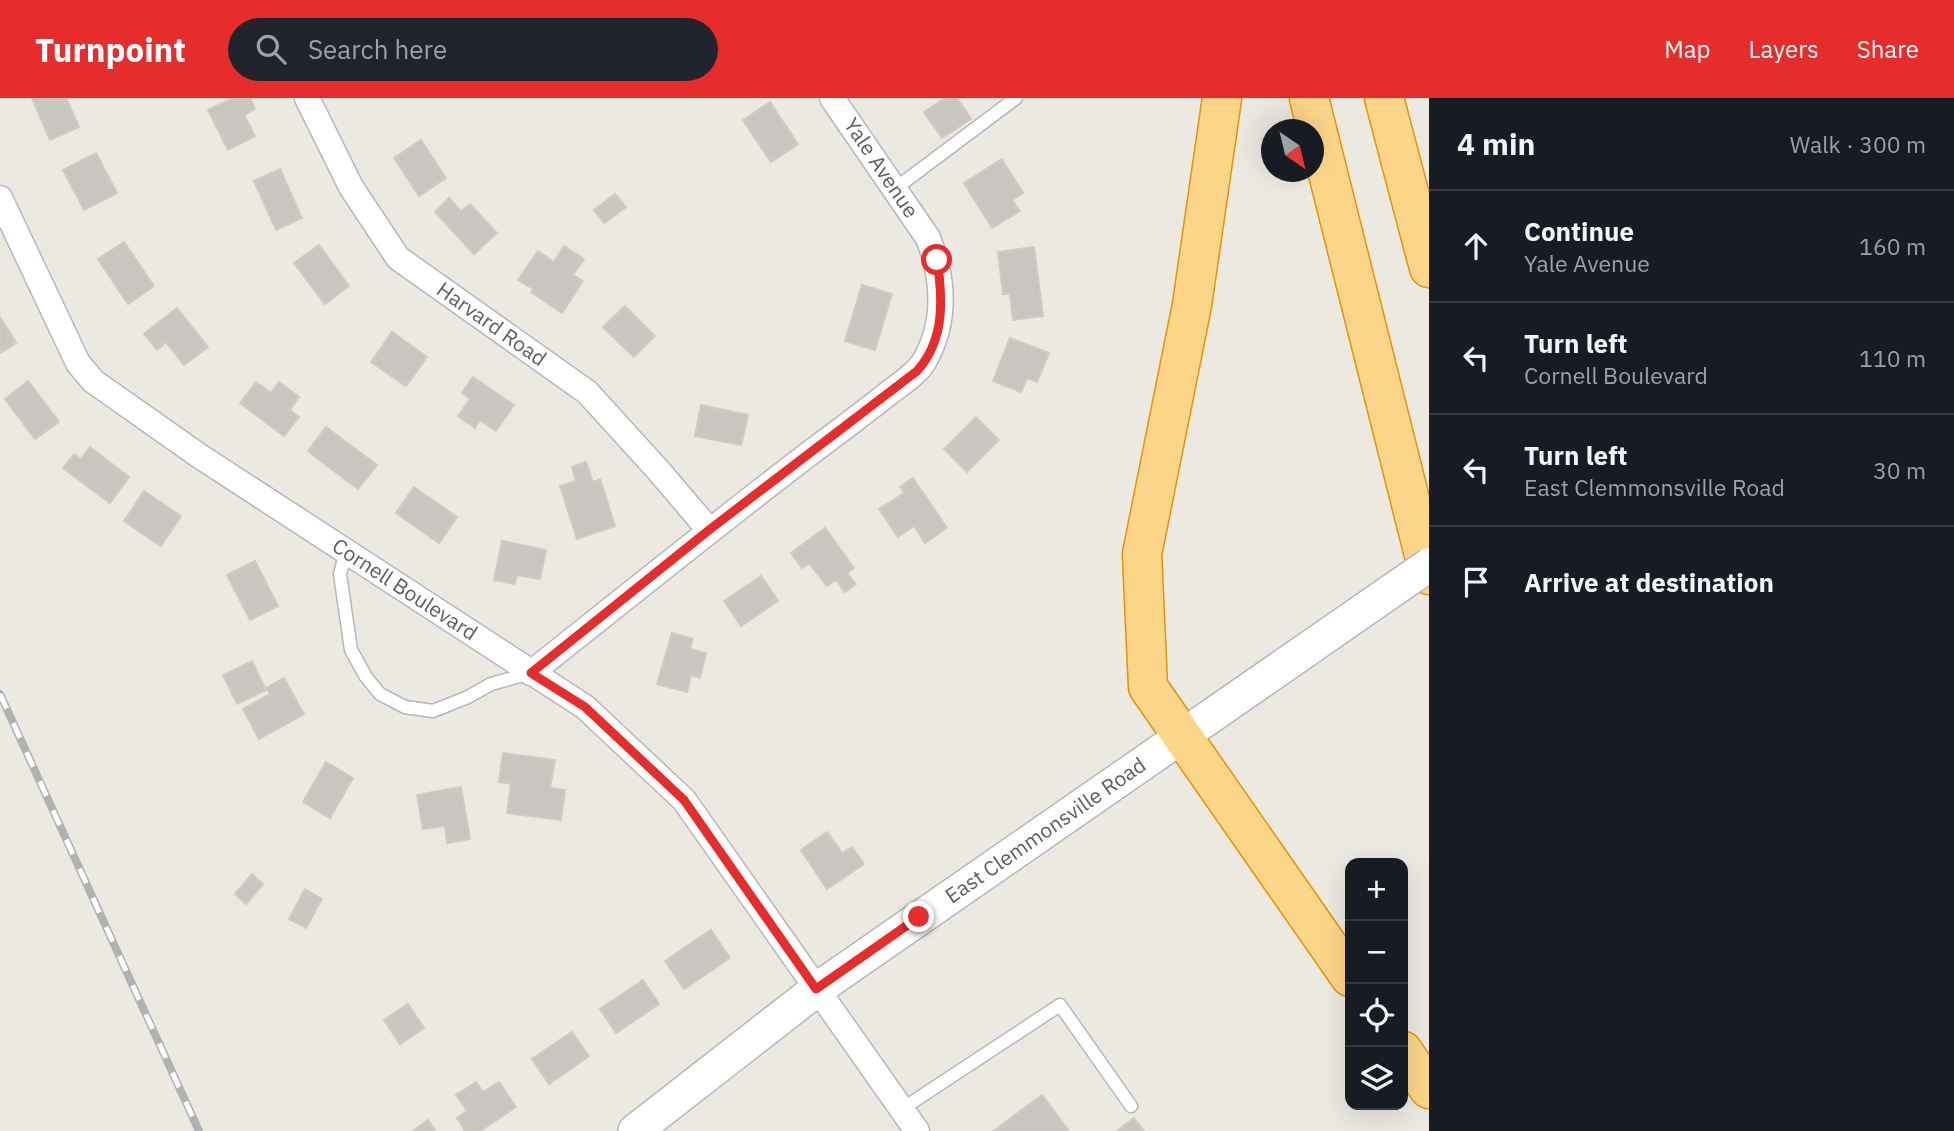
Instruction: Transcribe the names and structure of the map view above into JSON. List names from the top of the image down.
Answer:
{
  "streets": {
    "main road": ["East Clemmonsville Road"],
    "street": ["Yale Avenue", "Harvard Road", "Cornell Boulevard"]
  },
  "crossings": [
    ["Yale Avenue", "Harvard Road"],
    ["Yale Avenue", "Cornell Boulevard"],
    ["Cornell Boulevard", "East Clemmonsville Road"]
  ],
  "north": "bottom right",
  "page": {
    "header": "Turnpoint",
    "search": "Search here",
    "nav": ["Map", "Layers", "Share"],
    "heading": ["4 min", "Walk · 300 m"],
    "list": [
      ["Continue", "Yale Avenue", "160 m"],
      ["Turn left", "Cornell Boulevard", "110 m"],
      ["Turn left", "East Clemmonsville Road", "30 m"],
      "Arrive at destination"
    ],
    "map_buttons": ["+", "−"]
  }
}
